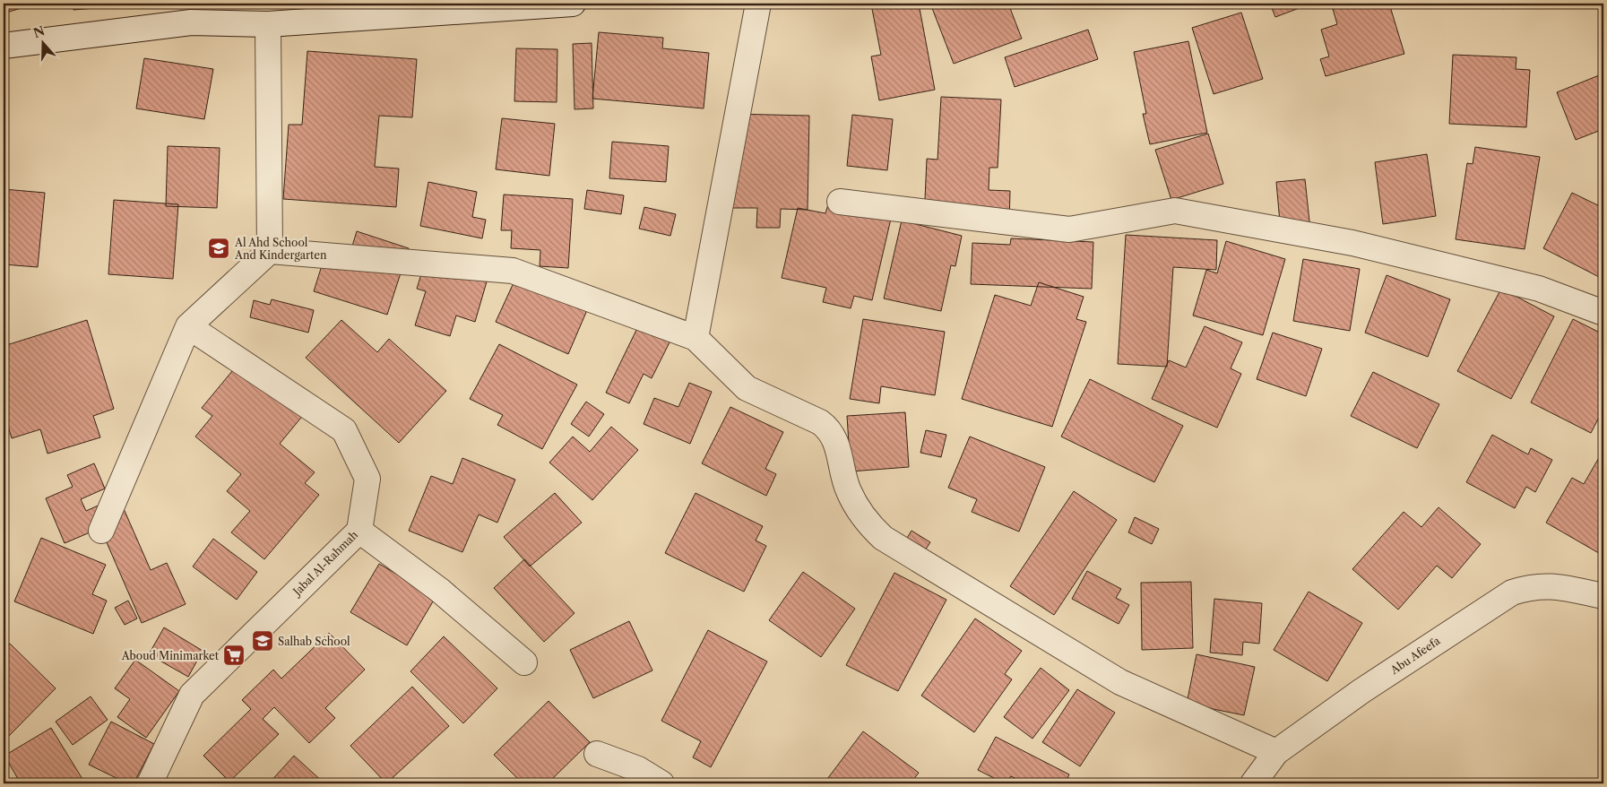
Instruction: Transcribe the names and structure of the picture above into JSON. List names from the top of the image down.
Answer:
{
  "streets": {
    "street": ["Jabal Al-Rahmah", "Abu Afeefa"]
  },
  "places": {
    "school or university": ["Al Ahd School And Kindergarten", "Salhab School"],
    "supermarket": ["Aboud Minimarket"]
  },
  "north": "top"
}
